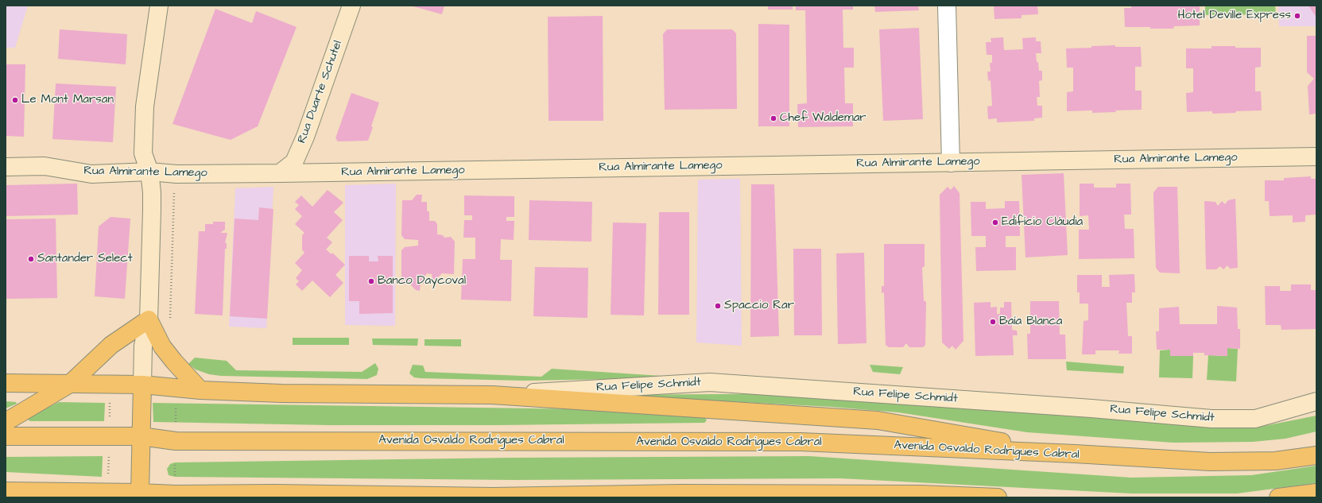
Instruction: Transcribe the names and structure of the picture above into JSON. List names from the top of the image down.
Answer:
{
  "streets": {
    "main road": [
      "Rua Duarte Schutel",
      "Rua Almirante Lamego",
      "Rua Felipe Schmidt",
      "Avenida Osvaldo Rodrigues Cabral"
    ]
  },
  "crossings": [
    ["Rua Duarte Schutel", "Rua Almirante Lamego"]
  ],
  "places": [
    "Hotel Deville Express",
    "Le Mont Marsan",
    "Chef Waldemar",
    "Edifício Cláudia",
    "Santander Select",
    "Banco Daycoval",
    "Spaccio Rar",
    "Baía Blanca"
  ]
}
